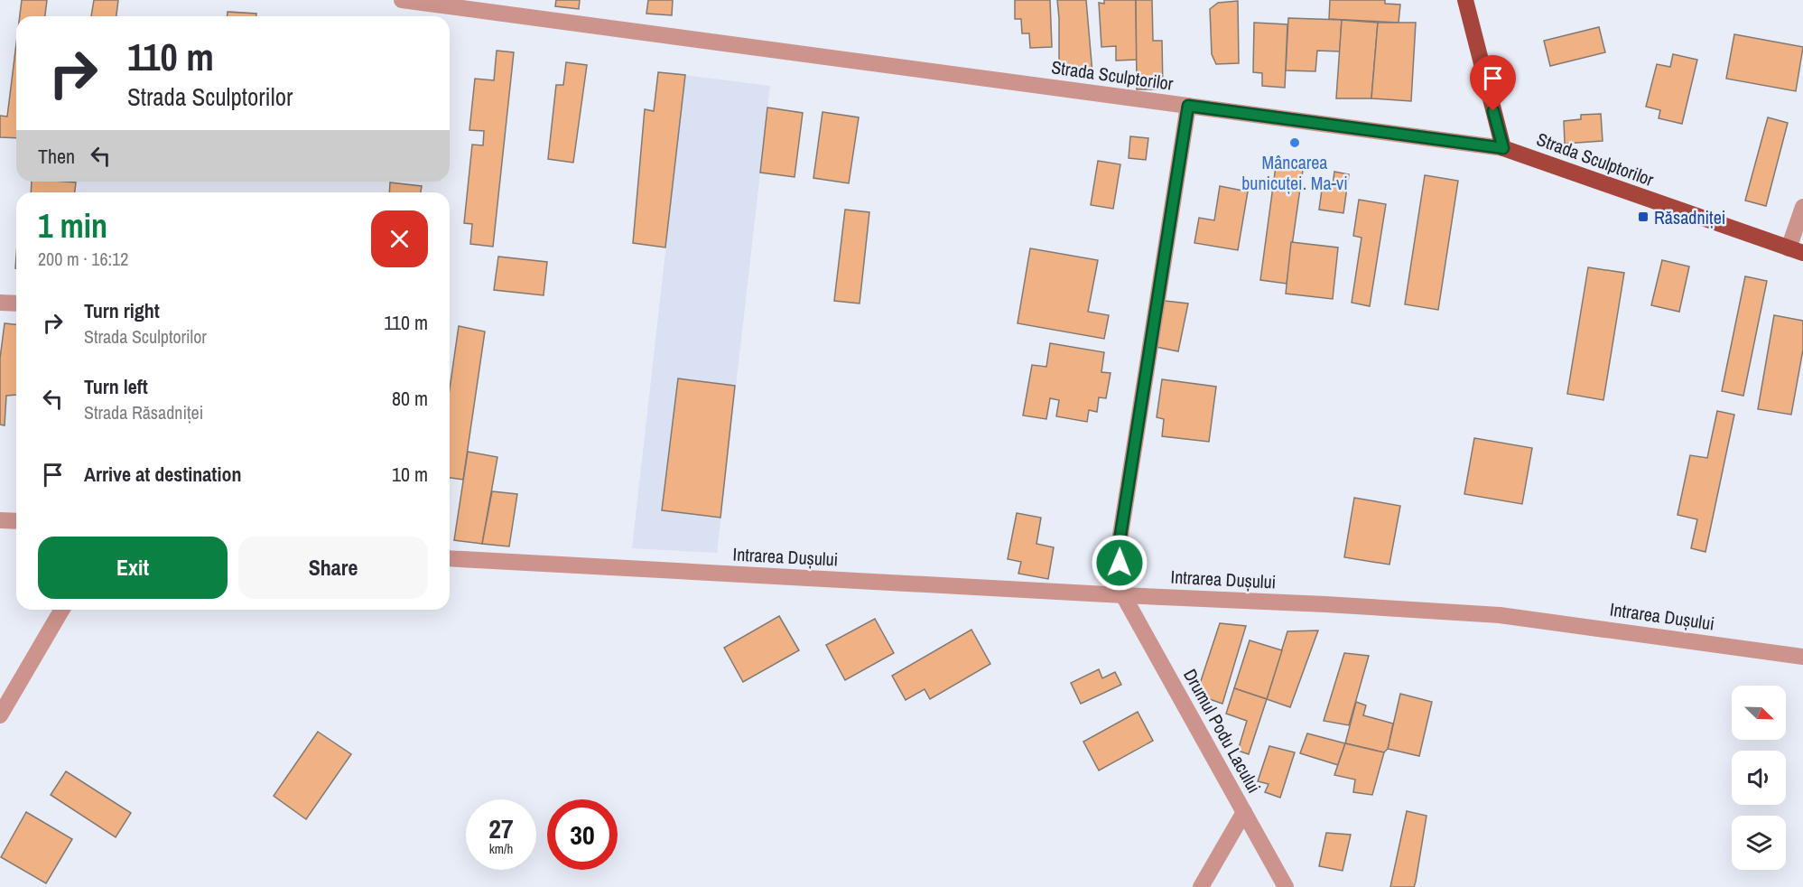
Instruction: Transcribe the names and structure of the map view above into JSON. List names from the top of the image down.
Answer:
{
  "streets": {
    "main road": ["Strada Sculptorilor"],
    "street": ["Intrarea Dușului", "Drumul Podu Lacului"]
  },
  "crossings": [
    ["Intrarea Dușului", "Drumul Podu Lacului"]
  ],
  "places": {
    "other": ["Mâncarea bunicuței. Ma-vi"],
    "transit": ["Răsadniței"]
  },
  "north": "bottom right",
  "page": {
    "turn": ["110 m", "Strada Sculptorilor"],
    "then": "Then",
    "heading": ["1 min", "200 m · 16:12"],
    "list": [
      {
        "name": "Turn right",
        "note": "Strada Sculptorilor",
        "value": "110 m"
      },
      {
        "name": "Turn left",
        "note": "Strada Răsadniței",
        "value": "80 m"
      },
      {
        "name": "Arrive at destination",
        "value": "10 m"
      }
    ],
    "buttons": ["Exit", "Share"],
    "speed": "27 km/h",
    "limit": "30"
  }
}
